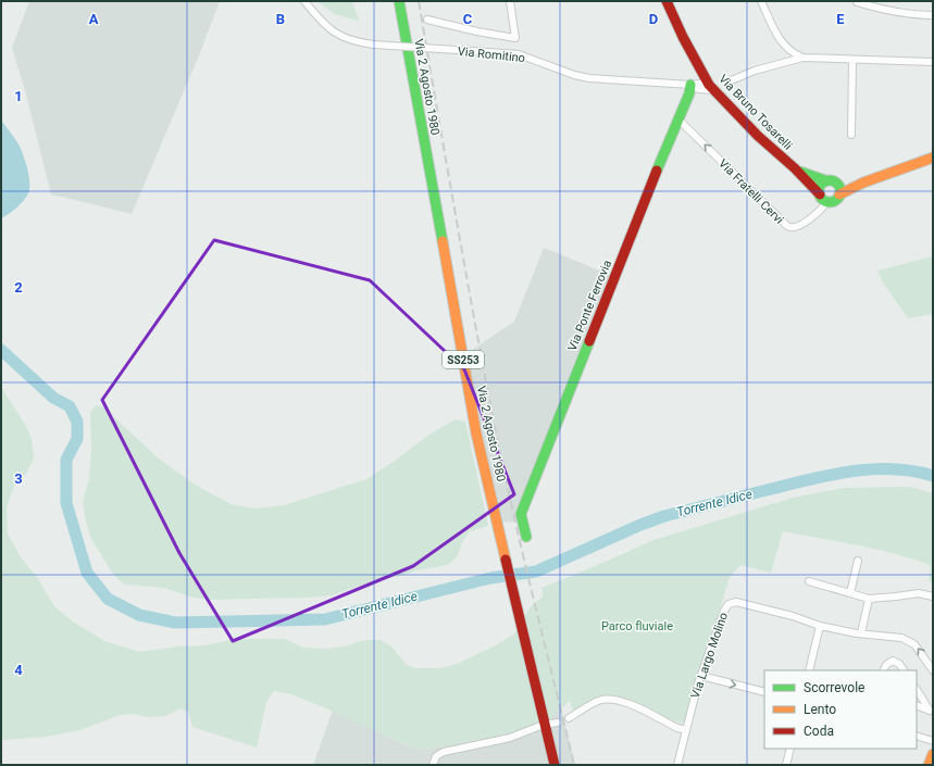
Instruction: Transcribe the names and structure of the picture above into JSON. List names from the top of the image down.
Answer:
{
  "streets": {
    "street": [
      "Via Romitino",
      "Via 2 Agosto 1980",
      "Via Bruno Tosarelli",
      "Via Fratelli Cervi",
      "Via Ponte Ferrovia",
      "SS253",
      "Via Largo Molino"
    ]
  },
  "crossings": [
    ["Via Romitino", "Via Bruno Tosarelli"],
    ["Via Romitino", "Via Ponte Ferrovia"],
    ["Via Bruno Tosarelli", "Via Fratelli Cervi"],
    ["Via Fratelli Cervi", "Via Ponte Ferrovia"]
  ],
  "one_way": ["Via Fratelli Cervi"],
  "water": ["Torrente Idice"],
  "parks": ["Parco fluviale"],
  "legend": ["Scorrevole", "Lento", "Coda"],
  "grid": {
    "columns": [
      "A",
      "B",
      "C",
      "D",
      "E"
    ],
    "rows": [
      "1",
      "2",
      "3",
      "4"
    ]
  }
}
